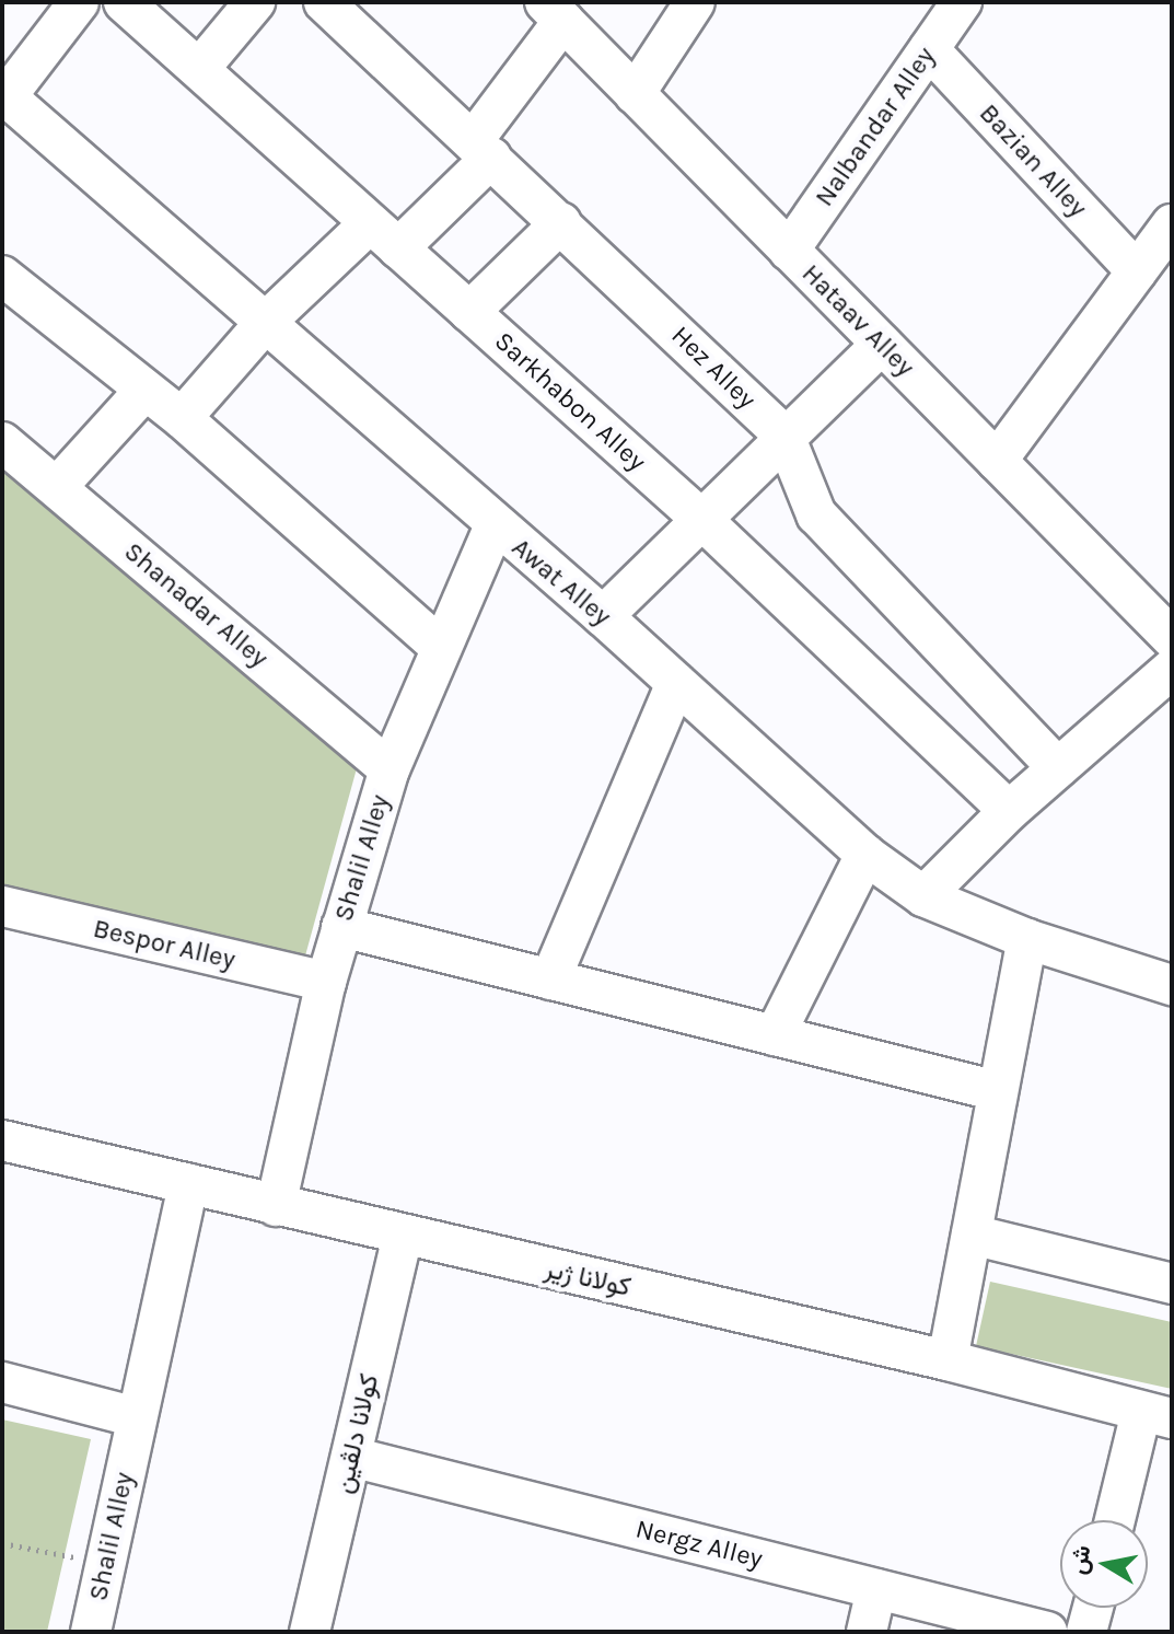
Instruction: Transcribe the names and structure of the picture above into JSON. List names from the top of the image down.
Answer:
{
  "streets": {
    "street": [
      "Nalbandar Alley",
      "Bazian Alley",
      "Hataav Alley",
      "Hez Alley",
      "Sarkhabon Alley",
      "Awat Alley",
      "Shanadar Alley",
      "Shalil Alley",
      "Bespor Alley",
      "کولانا ژیر",
      "کولانا دلڤین",
      "Nergz Alley"
    ]
  },
  "crossings": [
    ["Nalbandar Alley", "Bazian Alley"],
    ["Nalbandar Alley", "Hataav Alley"],
    ["Awat Alley", "Shalil Alley"],
    ["Shanadar Alley", "Shalil Alley"],
    ["Shalil Alley", "Bespor Alley"],
    ["Shalil Alley", "کولانا ژیر"],
    ["کولانا ژیر", "کولانا دلڤین"],
    ["کولانا دلڤین", "Nergz Alley"]
  ],
  "north": "left"
}
